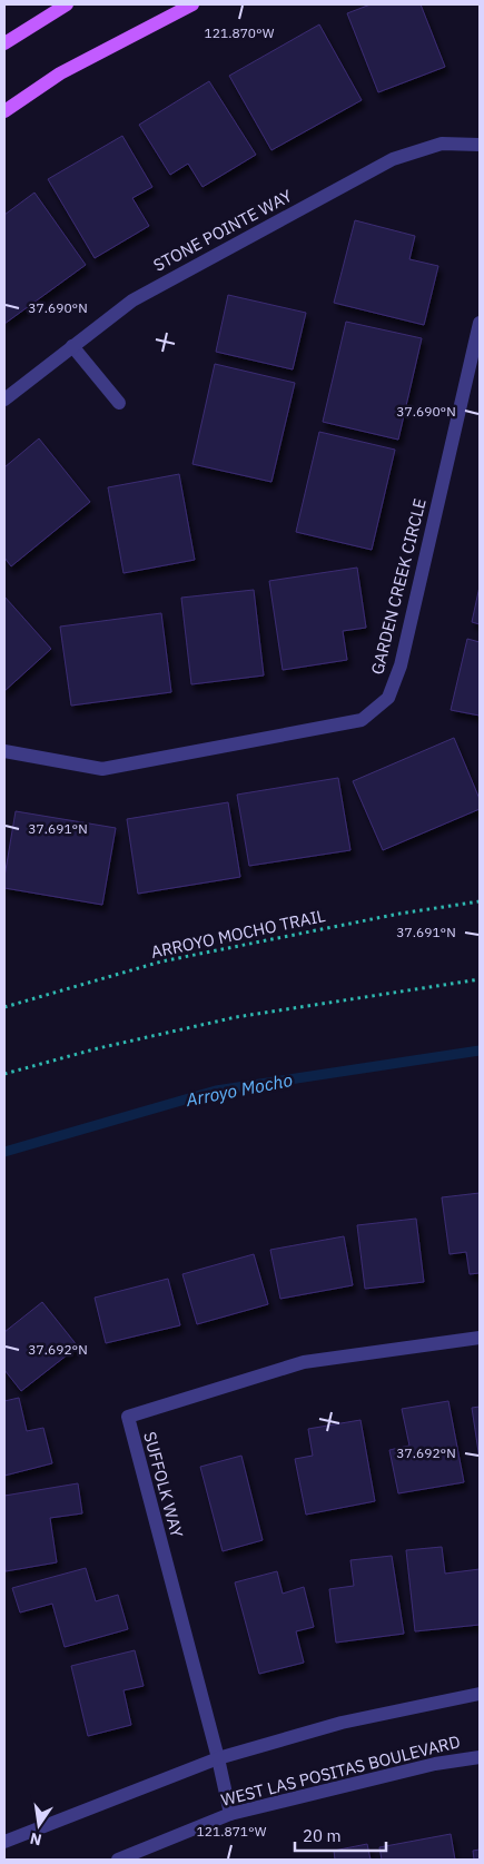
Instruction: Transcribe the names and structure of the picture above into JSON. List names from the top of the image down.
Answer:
{
  "streets": {
    "street": [
      "STONE POINTE WAY",
      "GARDEN CREEK CIRCLE",
      "SUFFOLK WAY",
      "WEST LAS POSITAS BOULEVARD"
    ],
    "path": ["ARROYO MOCHO TRAIL"]
  },
  "crossings": [
    ["SUFFOLK WAY", "WEST LAS POSITAS BOULEVARD"]
  ],
  "water": ["Arroyo Mocho"],
  "scale_bar": "20 m",
  "north": "bottom",
  "coordinates": [
    "121.870°W",
    "37.690°N",
    "37.691°N",
    "37.692°N",
    "121.871°W"
  ]
}
